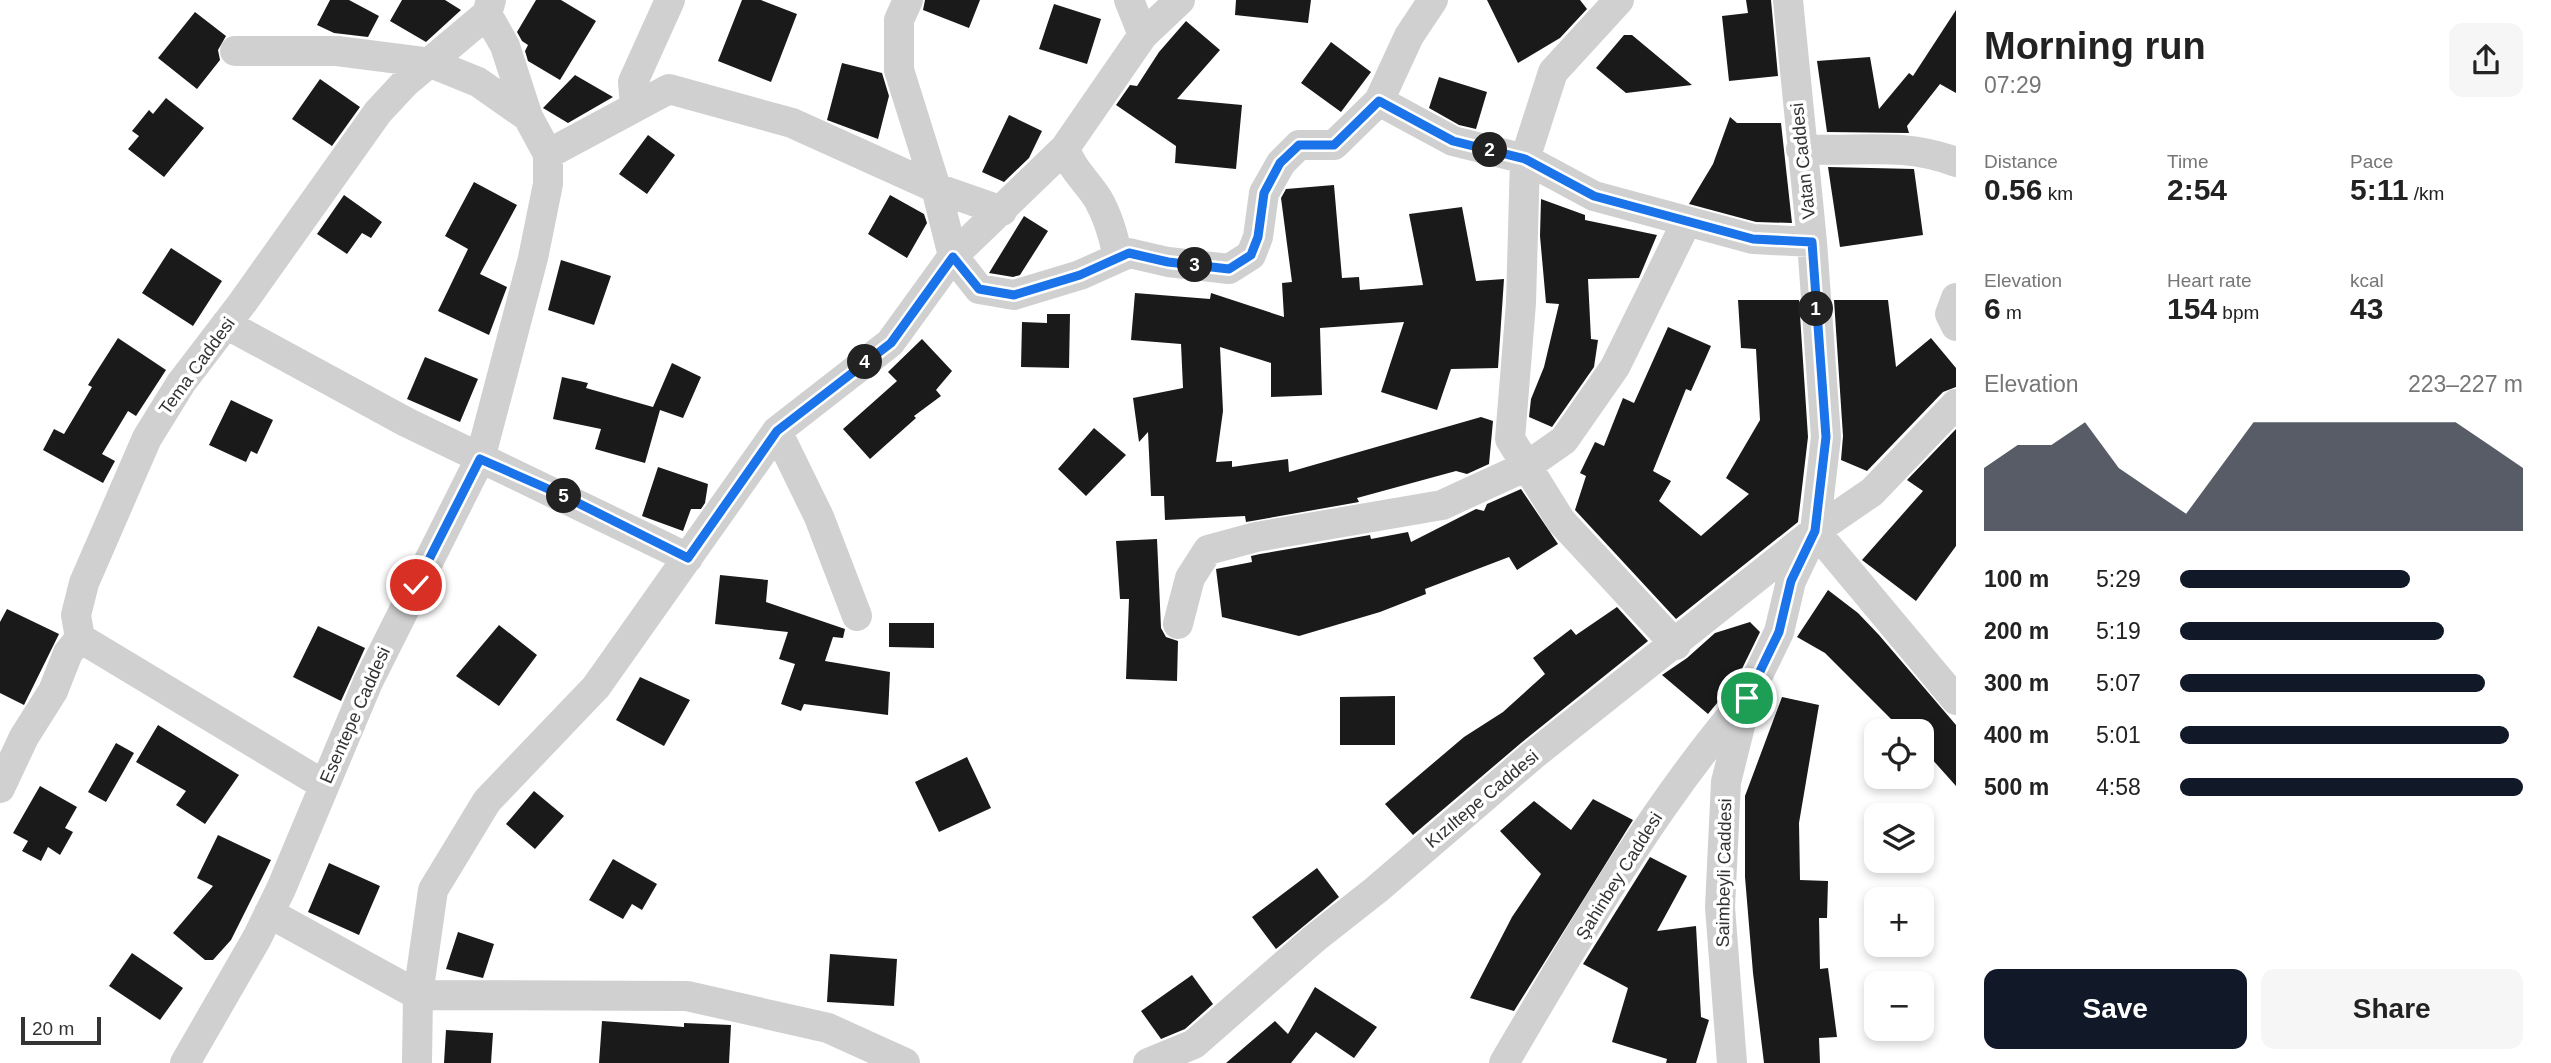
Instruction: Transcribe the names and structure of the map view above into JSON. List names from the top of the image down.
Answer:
{
  "streets": {
    "street": [
      "Vatan Caddesi",
      "Tema Caddesi",
      "Esentepe Caddesi",
      "Kızıltepe Caddesi",
      "Saimbeyli Caddesi",
      "Şahinbey Caddesi"
    ]
  },
  "crossings": [
    ["Vatan Caddesi", "Kızıltepe Caddesi"],
    ["Vatan Caddesi", "Saimbeyli Caddesi"],
    ["Kızıltepe Caddesi", "Saimbeyli Caddesi"],
    ["Saimbeyli Caddesi", "Şahinbey Caddesi"]
  ],
  "scale_bar": "20 m",
  "page": {
    "heading": ["Morning run", "07:29"],
    "stats": [
      ["Distance", "0.56 km"],
      ["Time", "2:54"],
      ["Pace", "5:11 /km"],
      ["Elevation", "6 m"],
      ["Heart rate", "154 bpm"],
      ["kcal", "43"]
    ],
    "pins": [
      "2",
      "3",
      "1",
      "4",
      "5"
    ],
    "chart": ["Elevation", "223–227 m"],
    "list": [
      {
        "name": "100 m",
        "note": "5:29"
      },
      {
        "name": "200 m",
        "note": "5:19"
      },
      {
        "name": "300 m",
        "note": "5:07"
      },
      {
        "name": "400 m",
        "note": "5:01"
      },
      {
        "name": "500 m",
        "note": "4:58"
      }
    ],
    "map_buttons": ["+", "−"],
    "buttons": ["Save", "Share"],
    "scale": "20 m"
  }
}
